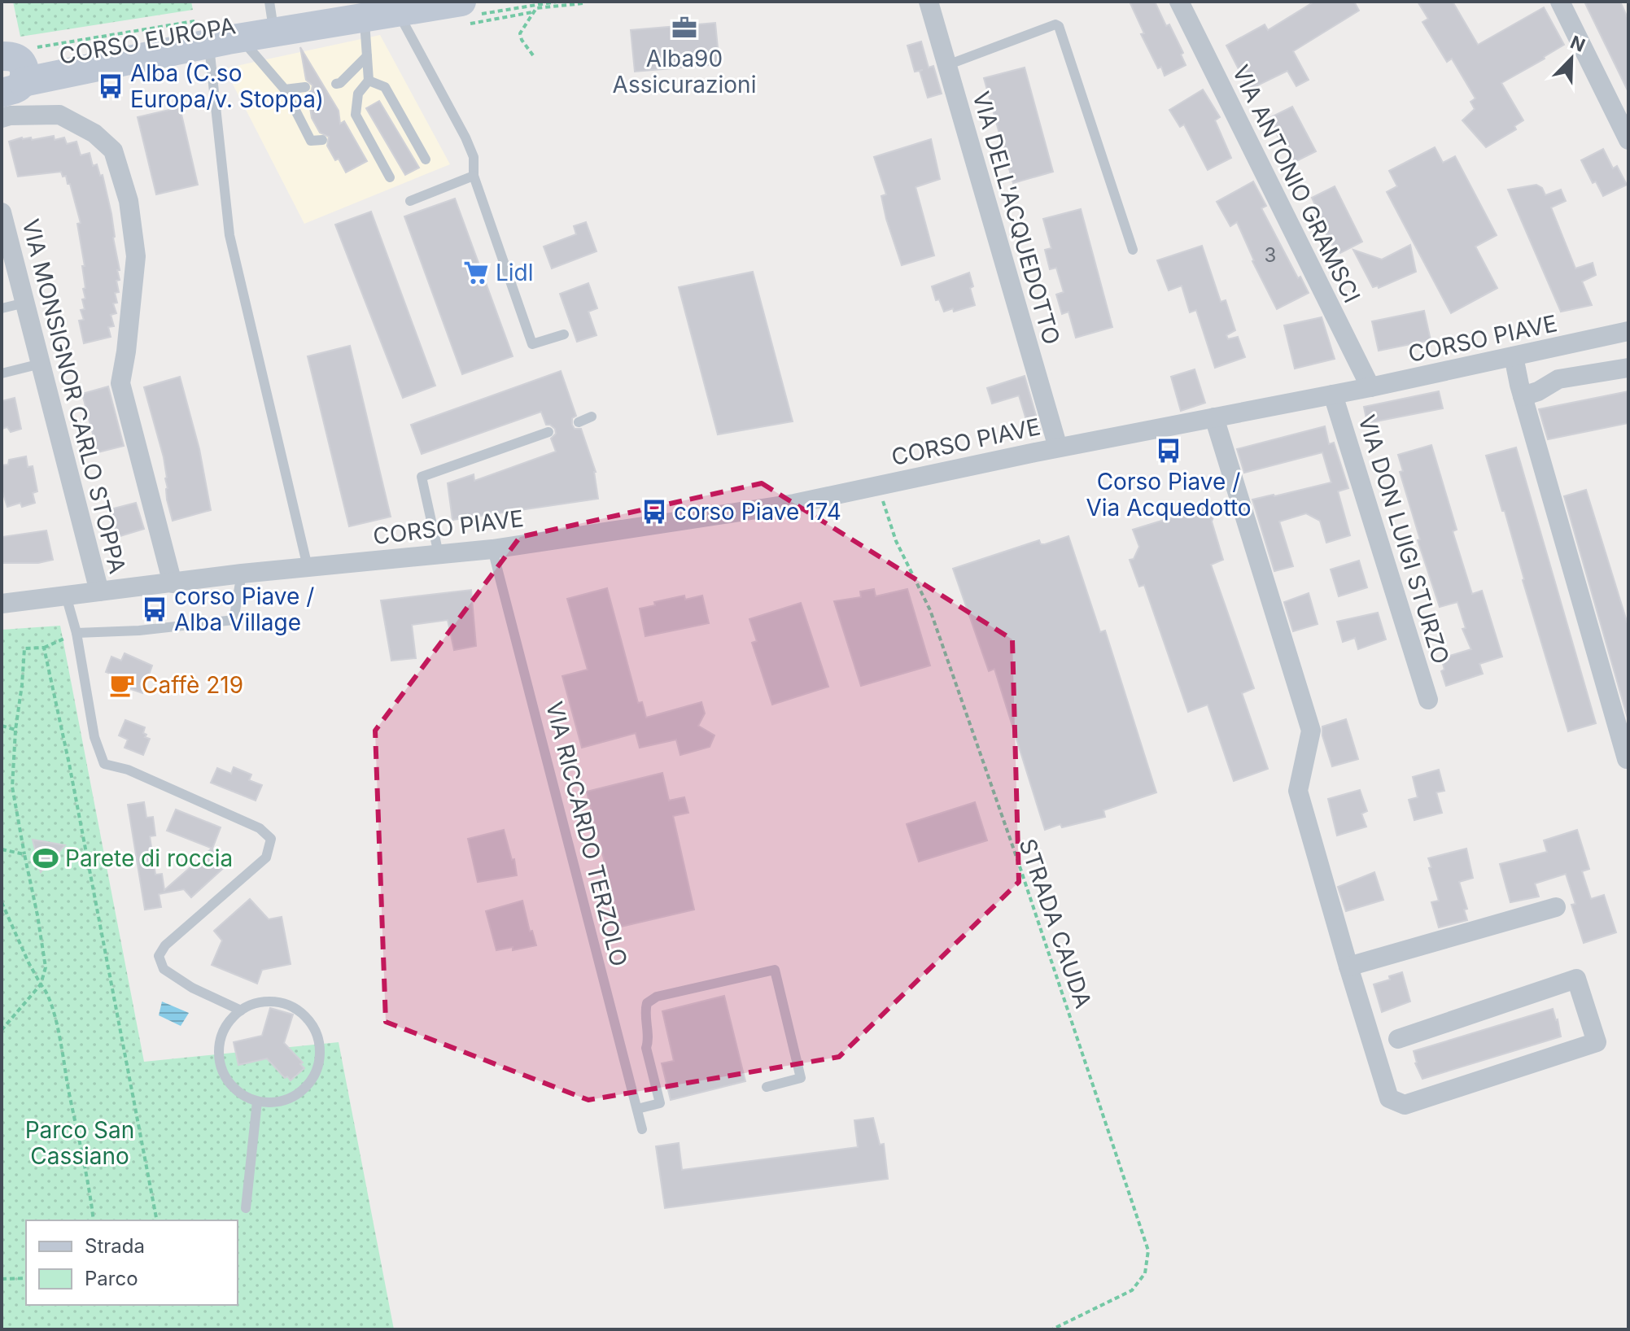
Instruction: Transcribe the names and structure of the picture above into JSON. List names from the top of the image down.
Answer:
{
  "streets": {
    "main road": ["CORSO EUROPA"],
    "street": [
      "VIA ANTONIO GRAMSCI",
      "VIA DELL'ACQUEDOTTO",
      "CORSO PIAVE",
      "VIA MONSIGNOR CARLO STOPPA",
      "VIA DON LUIGI STURZO"
    ],
    "lane": ["VIA RICCARDO TERZOLO"],
    "path": ["STRADA CAUDA"]
  },
  "crossings": [
    ["VIA ANTONIO GRAMSCI", "CORSO PIAVE"],
    ["VIA DELL'ACQUEDOTTO", "CORSO PIAVE"],
    ["CORSO PIAVE", "VIA MONSIGNOR CARLO STOPPA"],
    ["CORSO PIAVE", "VIA DON LUIGI STURZO"],
    ["CORSO PIAVE", "VIA RICCARDO TERZOLO"],
    ["CORSO PIAVE", "STRADA CAUDA"]
  ],
  "parks": ["Parco San Cassiano"],
  "places": {
    "office": ["Alba90 Assicurazioni"],
    "bus stop": [
      "Alba (C.so Europa/v. Stoppa)",
      "Corso Piave / Via Acquedotto",
      "corso Piave 174",
      "corso Piave / Alba Village"
    ],
    "supermarket": ["Lidl"],
    "cafe": ["Caffè 219"],
    "sports": ["Parete di roccia"]
  },
  "house_numbers": ["3"],
  "legend": ["Strada", "Parco"],
  "north": "top right"
}
